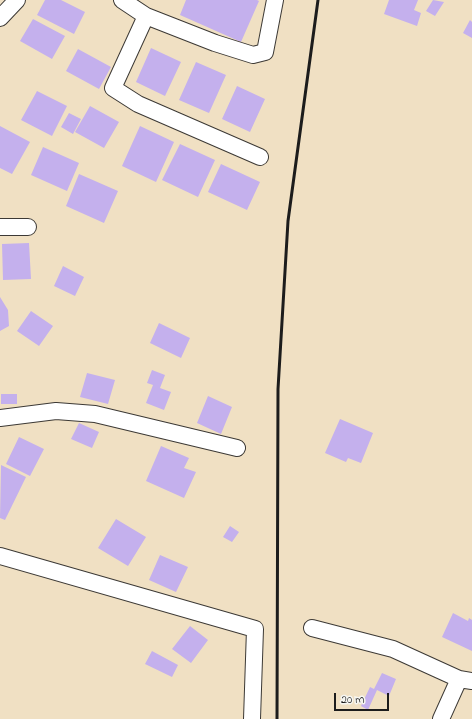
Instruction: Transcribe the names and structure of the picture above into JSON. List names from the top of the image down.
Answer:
{
  "scale_bar": "20 m"
}
